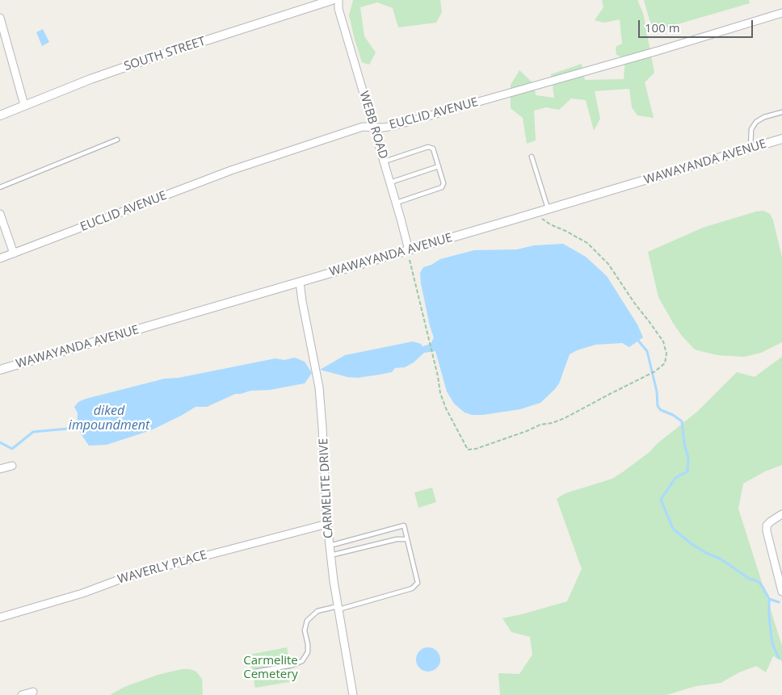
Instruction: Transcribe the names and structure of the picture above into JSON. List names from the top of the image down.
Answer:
{
  "streets": {
    "street": [
      "SOUTH STREET",
      "EUCLID AVENUE",
      "WEBB ROAD",
      "WAWAYANDA AVENUE",
      "CARMELITE DRIVE",
      "WAVERLY PLACE"
    ]
  },
  "crossings": [
    ["EUCLID AVENUE", "WEBB ROAD"],
    ["WEBB ROAD", "WAWAYANDA AVENUE"],
    ["WAWAYANDA AVENUE", "CARMELITE DRIVE"],
    ["CARMELITE DRIVE", "WAVERLY PLACE"]
  ],
  "water": ["diked impoundment"],
  "parks": ["Carmelite Cemetery"],
  "scale_bar": "100 m"
}
